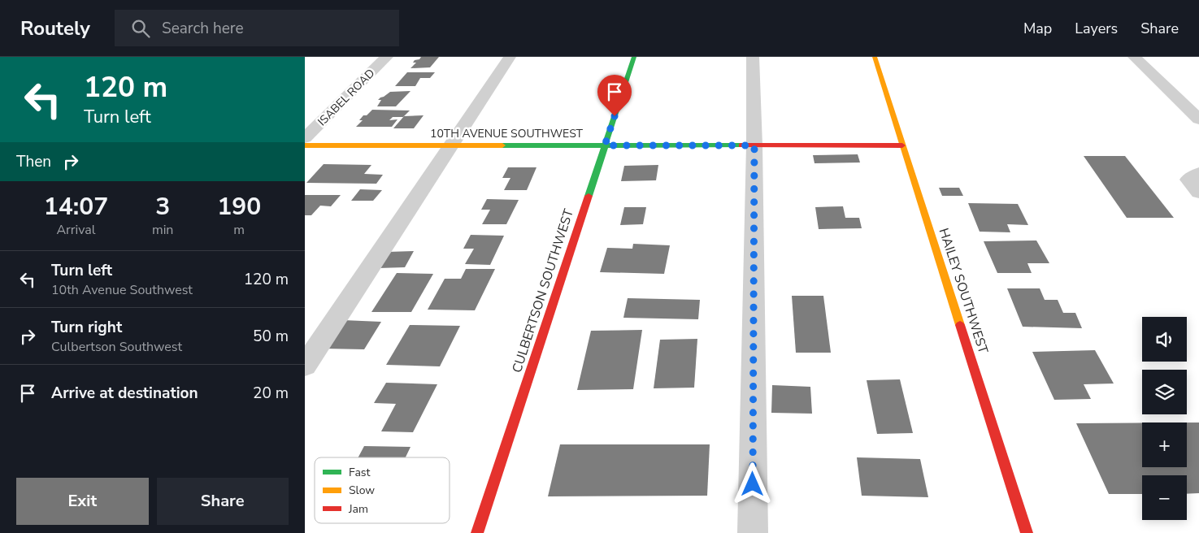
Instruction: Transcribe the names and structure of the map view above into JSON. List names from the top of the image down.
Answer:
{
  "streets": {
    "street": [
      "ISABEL ROAD",
      "10TH AVENUE SOUTHWEST",
      "CULBERTSON SOUTHWEST",
      "HAILEY SOUTHWEST"
    ]
  },
  "crossings": [
    ["10TH AVENUE SOUTHWEST", "CULBERTSON SOUTHWEST"],
    ["10TH AVENUE SOUTHWEST", "HAILEY SOUTHWEST"]
  ],
  "legend": ["Fast", "Slow", "Jam"],
  "page": {
    "header": "Routely",
    "search": "Search here",
    "nav": ["Map", "Layers", "Share"],
    "turn": ["120 m", "Turn left"],
    "then": "Then",
    "eta": [
      "14:07",
      "Arrival",
      "3",
      "min",
      "190",
      "m"
    ],
    "list": [
      {
        "name": "Turn left",
        "note": "10th Avenue Southwest",
        "value": "120 m"
      },
      {
        "name": "Turn right",
        "note": "Culbertson Southwest",
        "value": "50 m"
      },
      {
        "name": "Arrive at destination",
        "value": "20 m"
      }
    ],
    "map_buttons": ["+", "−"],
    "buttons": ["Exit", "Share"]
  }
}
